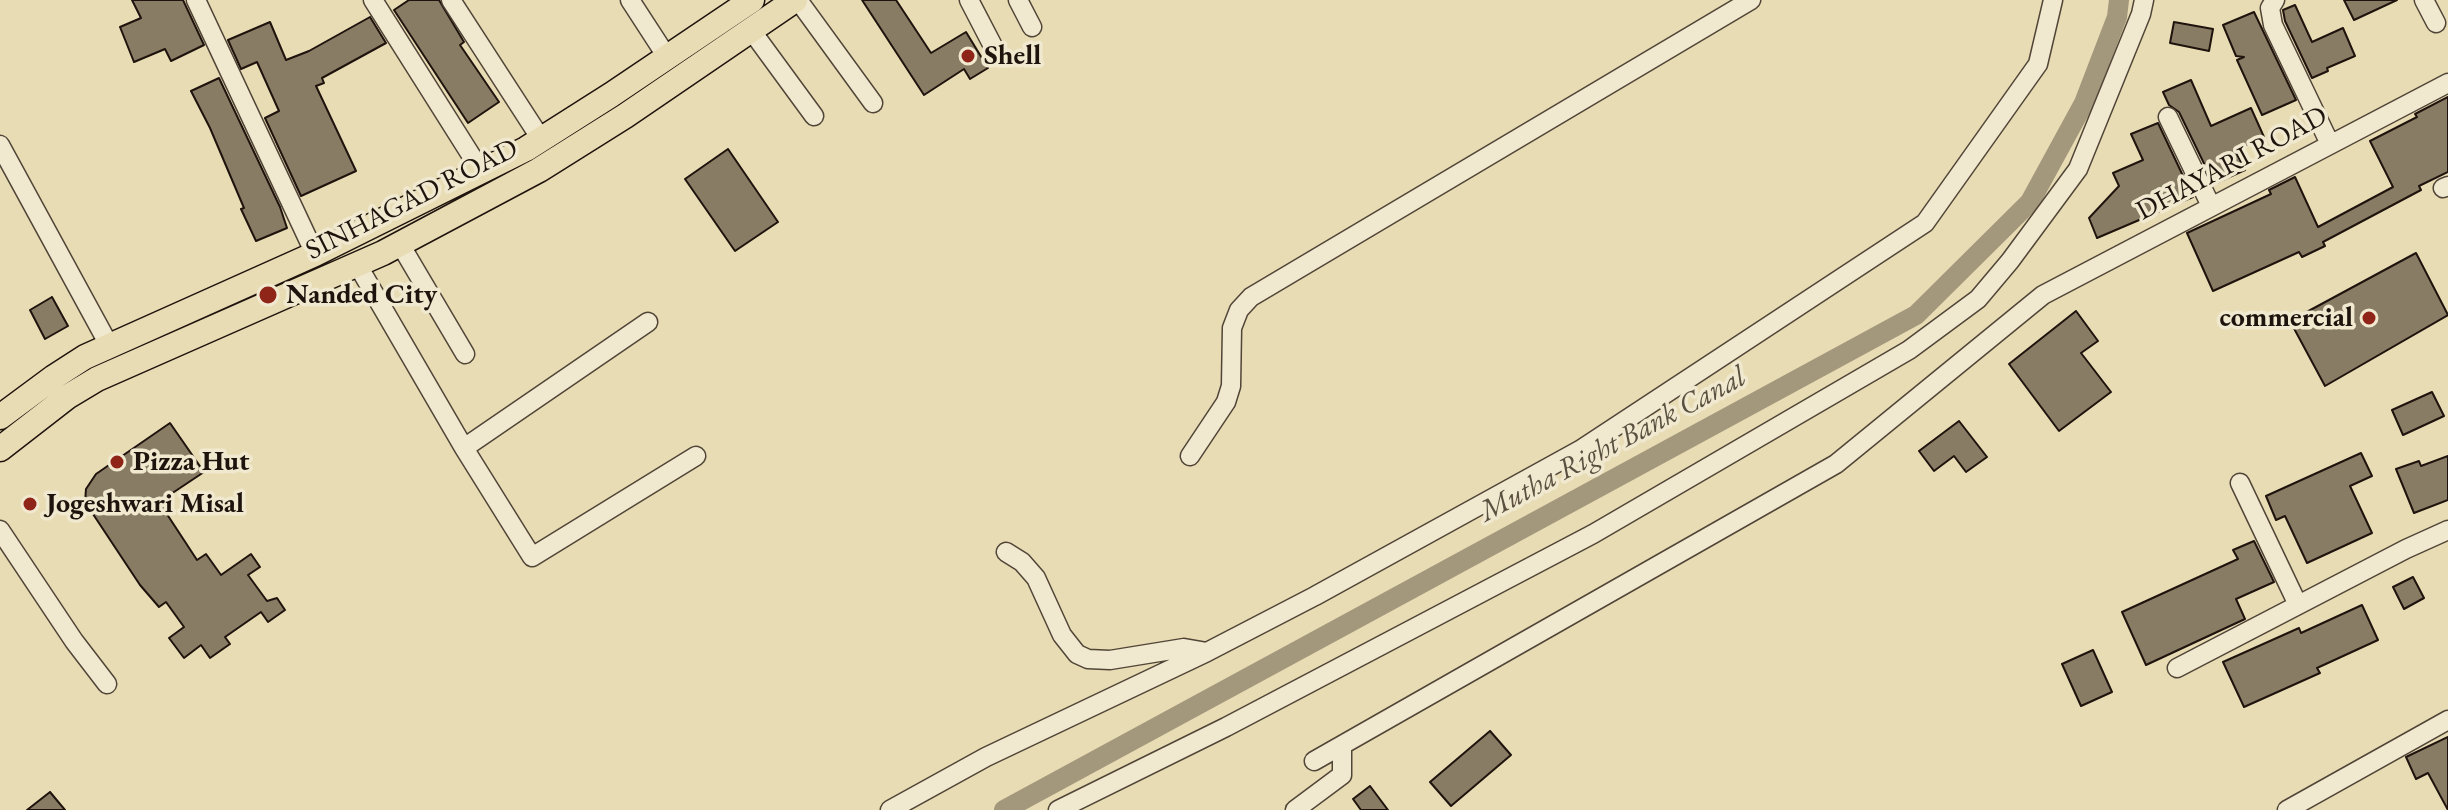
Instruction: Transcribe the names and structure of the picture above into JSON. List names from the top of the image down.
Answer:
{
  "streets": {
    "main road": ["SINHAGAD ROAD"],
    "street": ["DHAYARI ROAD"]
  },
  "water": ["Mutha Right Bank Canal"],
  "places": [
    "Shell",
    "Nanded City",
    "commercial",
    "Pizza Hut",
    "Jogeshwari Misal"
  ]
}
